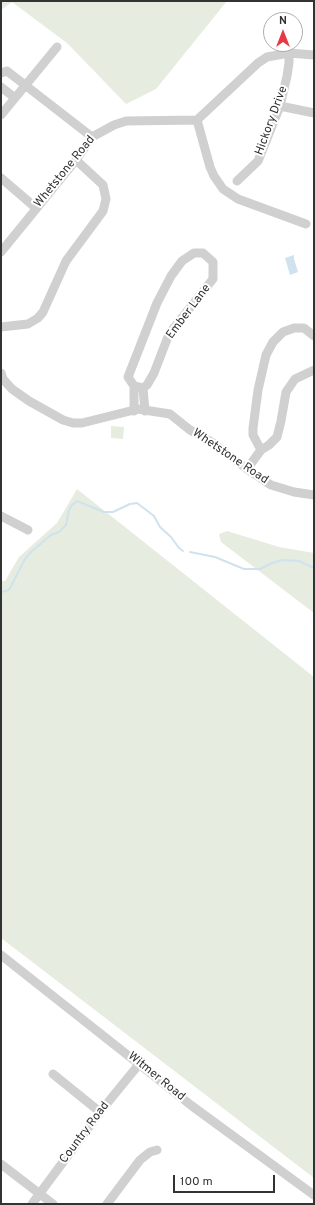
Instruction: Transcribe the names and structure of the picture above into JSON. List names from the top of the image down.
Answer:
{
  "streets": {
    "street": [
      "Hickory Drive",
      "Whetstone Road",
      "Ember Lane",
      "Witmer Road",
      "Country Road"
    ]
  },
  "crossings": [
    ["Whetstone Road", "Ember Lane"],
    ["Witmer Road", "Country Road"]
  ],
  "scale_bar": "100 m",
  "north": "top"
}
